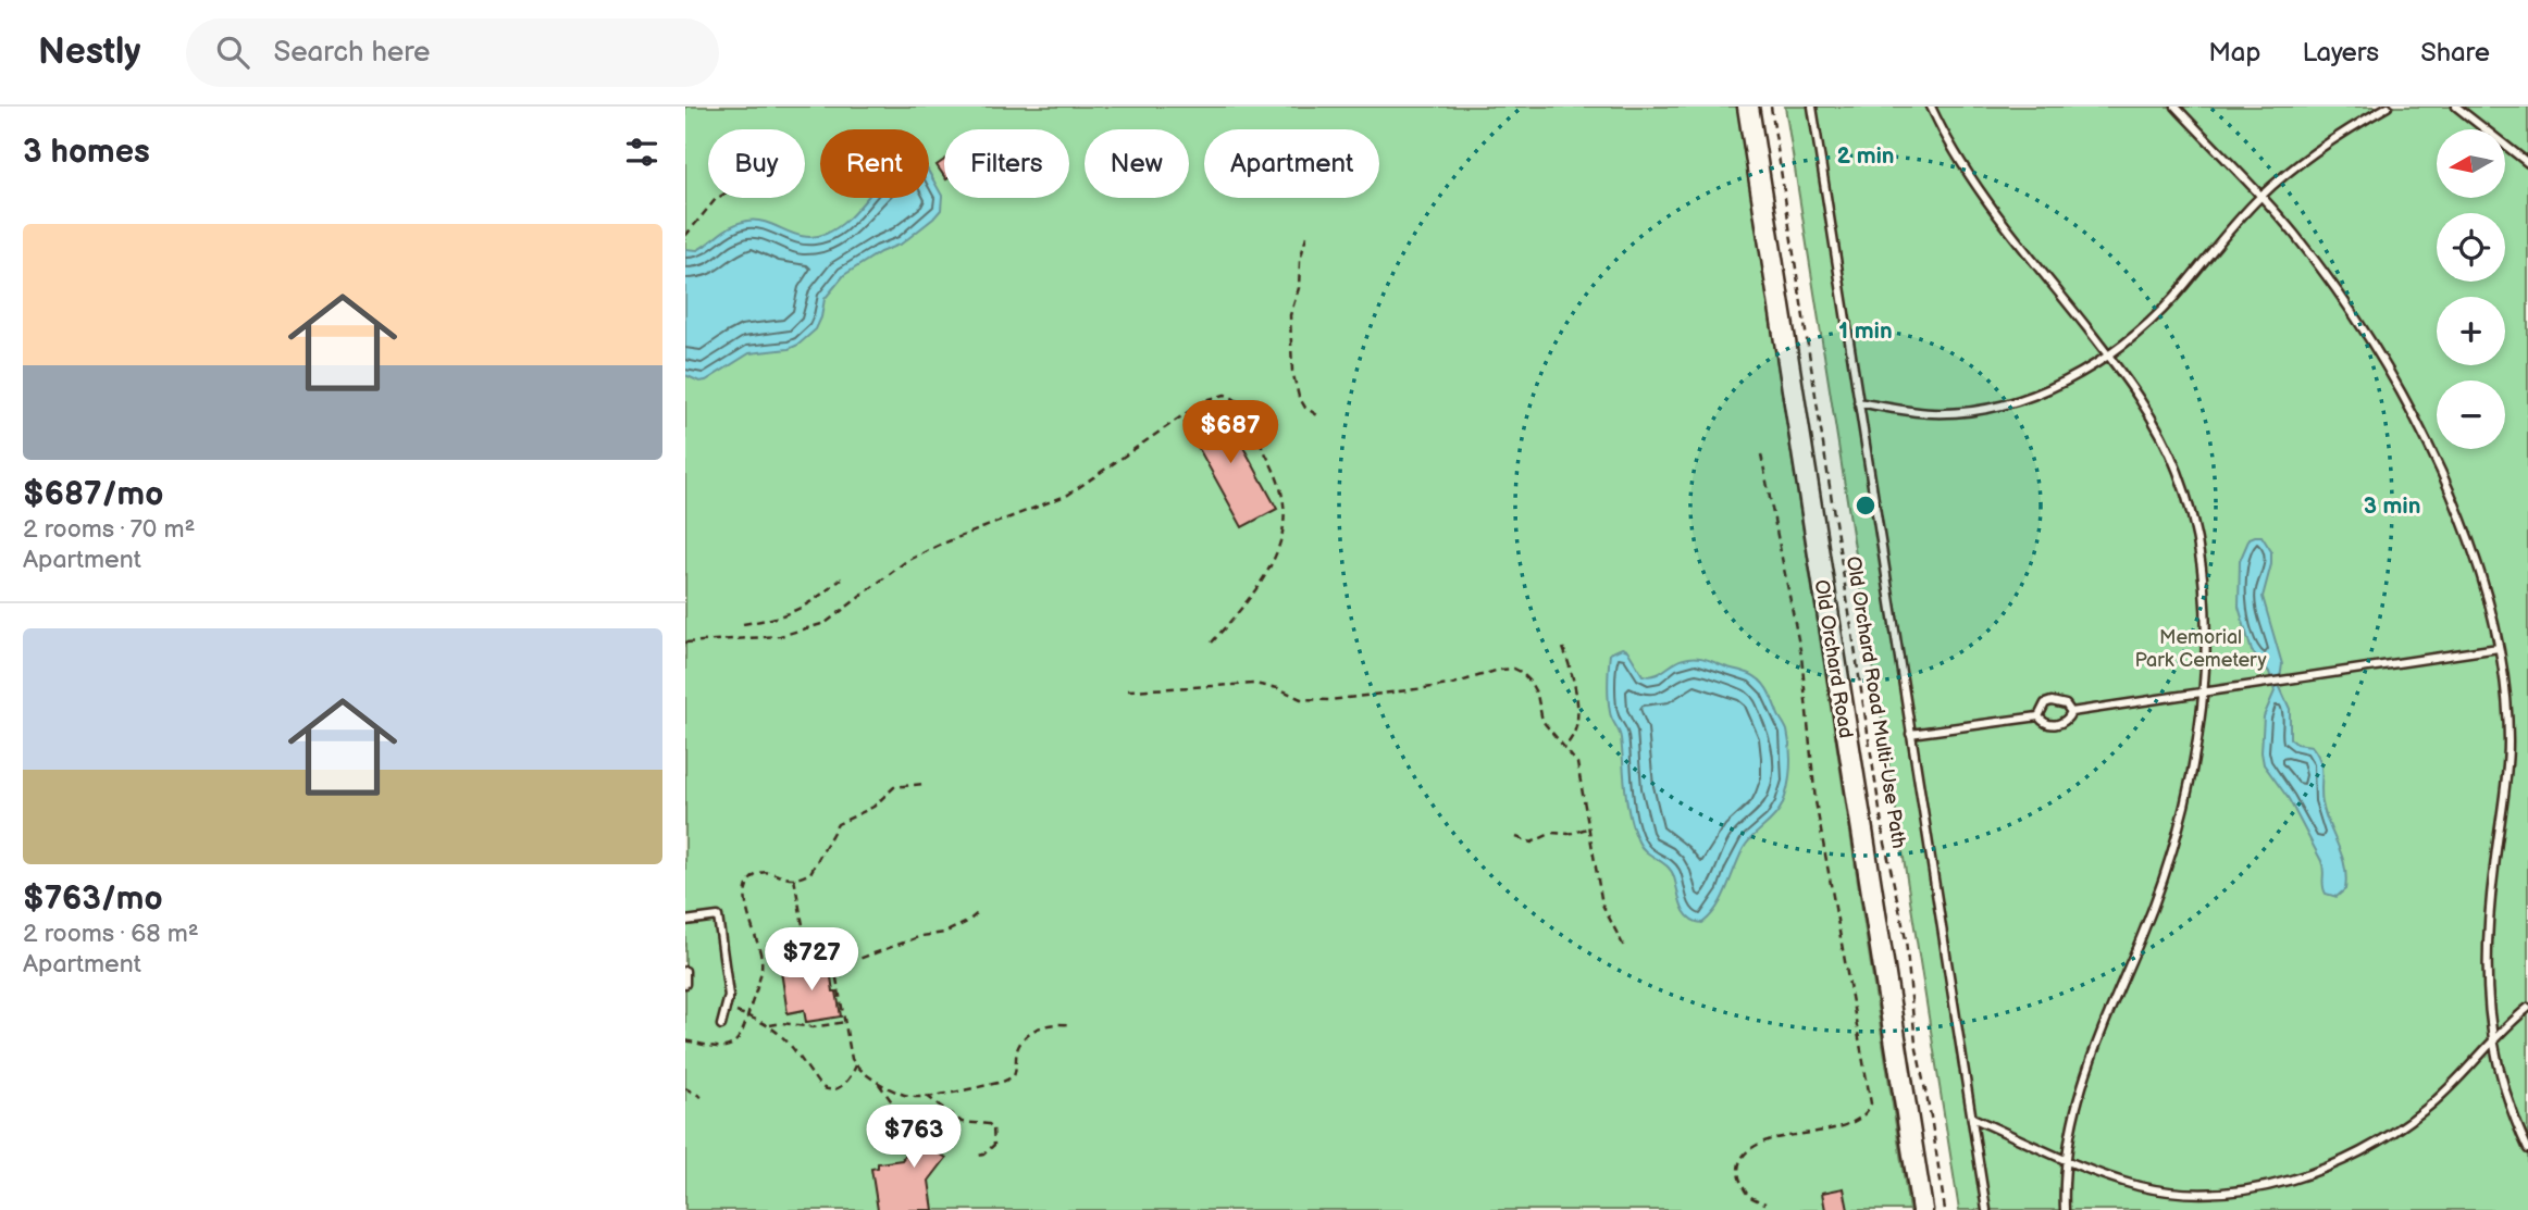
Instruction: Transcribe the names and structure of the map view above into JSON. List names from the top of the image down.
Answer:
{
  "streets": {
    "main road": ["Old Orchard Road"],
    "path": ["Old Orchard Road Multi-Use Path"]
  },
  "parks": ["Memorial Park Cemetery"],
  "north": "left",
  "page": {
    "header": "Nestly",
    "search": "Search here",
    "nav": ["Map", "Layers", "Share"],
    "heading": "3 homes",
    "map_buttons": ["+", "−"],
    "chip": [
      "Buy",
      "Rent",
      "Filters",
      "New",
      "Apartment"
    ],
    "list": [
      {
        "name": "$687/mo",
        "note": "2 rooms · 70 m² · Apartment"
      },
      {
        "name": "$763/mo",
        "note": "2 rooms · 68 m² · Apartment"
      }
    ],
    "price": ["$687", "$727", "$763"]
  },
  "rings": ["2 min", "1 min", "3 min"]
}
